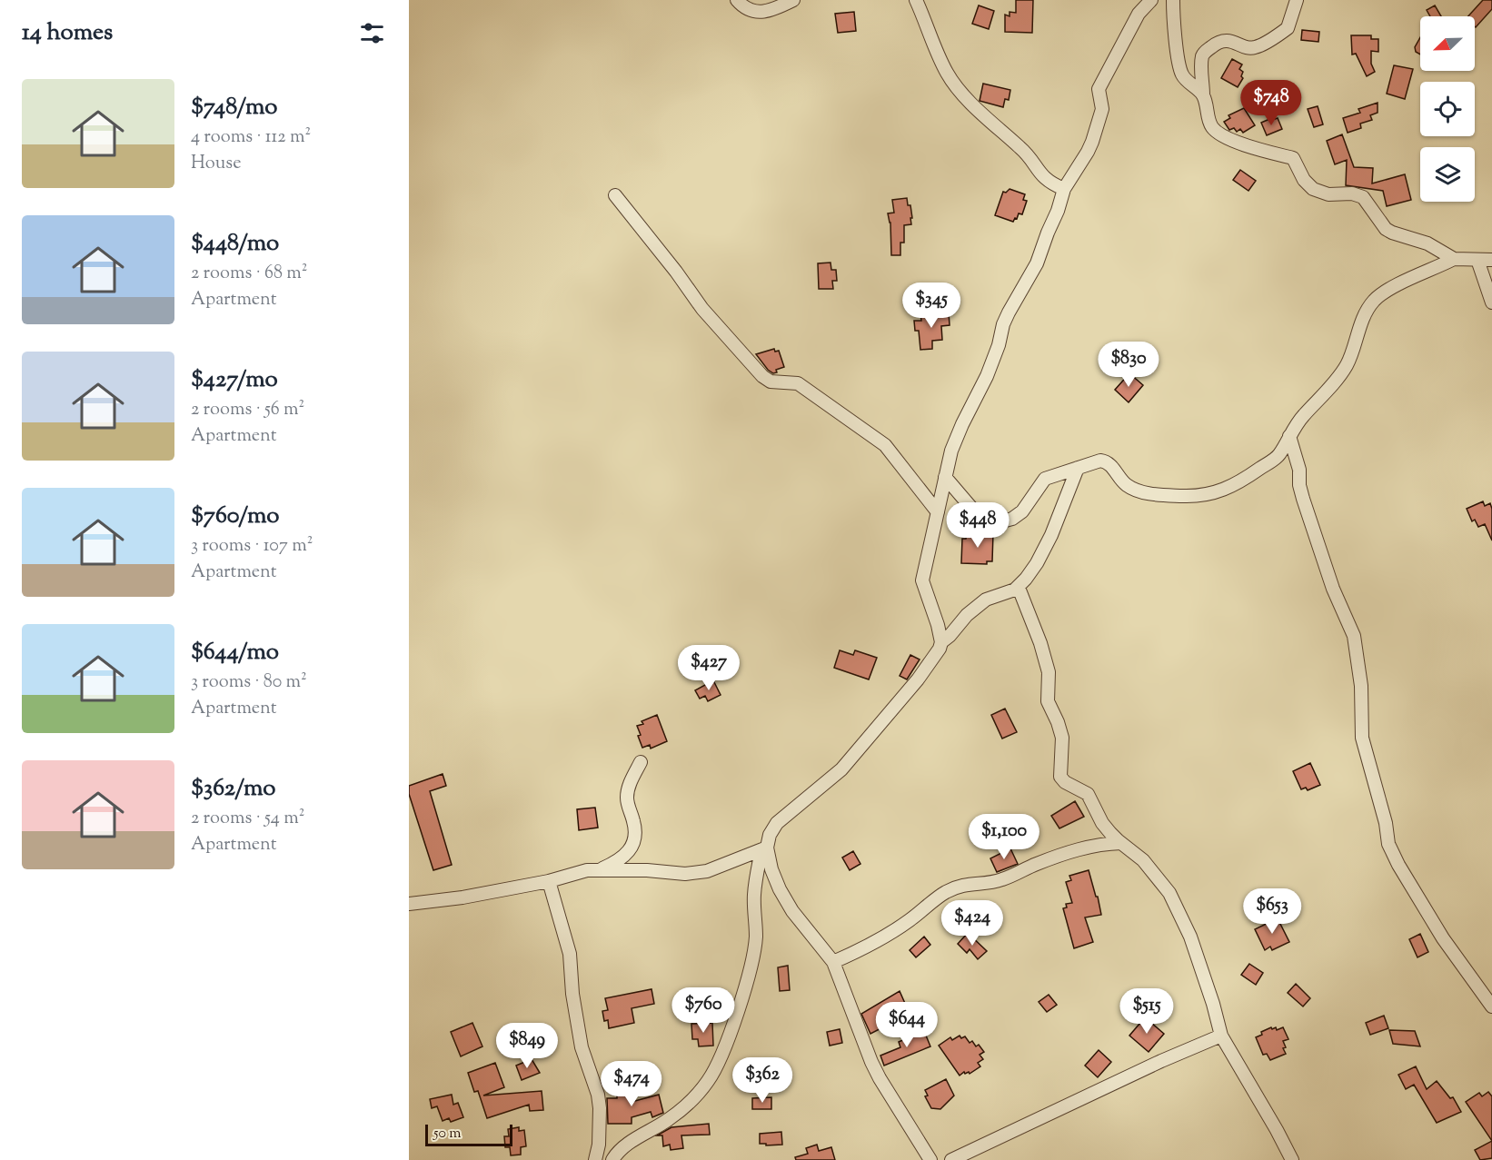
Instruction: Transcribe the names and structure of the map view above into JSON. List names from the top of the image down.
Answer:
{
  "scale_bar": "50 m",
  "north": "bottom left",
  "page": {
    "heading": "14 homes",
    "list": [
      {
        "name": "$748/mo",
        "note": "4 rooms · 112 m² · House"
      },
      {
        "name": "$448/mo",
        "note": "2 rooms · 68 m² · Apartment"
      },
      {
        "name": "$427/mo",
        "note": "2 rooms · 56 m² · Apartment"
      },
      {
        "name": "$760/mo",
        "note": "3 rooms · 107 m² · Apartment"
      },
      {
        "name": "$644/mo",
        "note": "3 rooms · 80 m² · Apartment"
      },
      {
        "name": "$362/mo",
        "note": "2 rooms · 54 m² · Apartment"
      }
    ],
    "price": [
      "$748",
      "$345",
      "$830",
      "$448",
      "$427",
      "$1,100",
      "$653",
      "$424",
      "$760",
      "$515",
      "$644",
      "$849",
      "$362",
      "$474"
    ],
    "scale": "50 m"
  }
}
